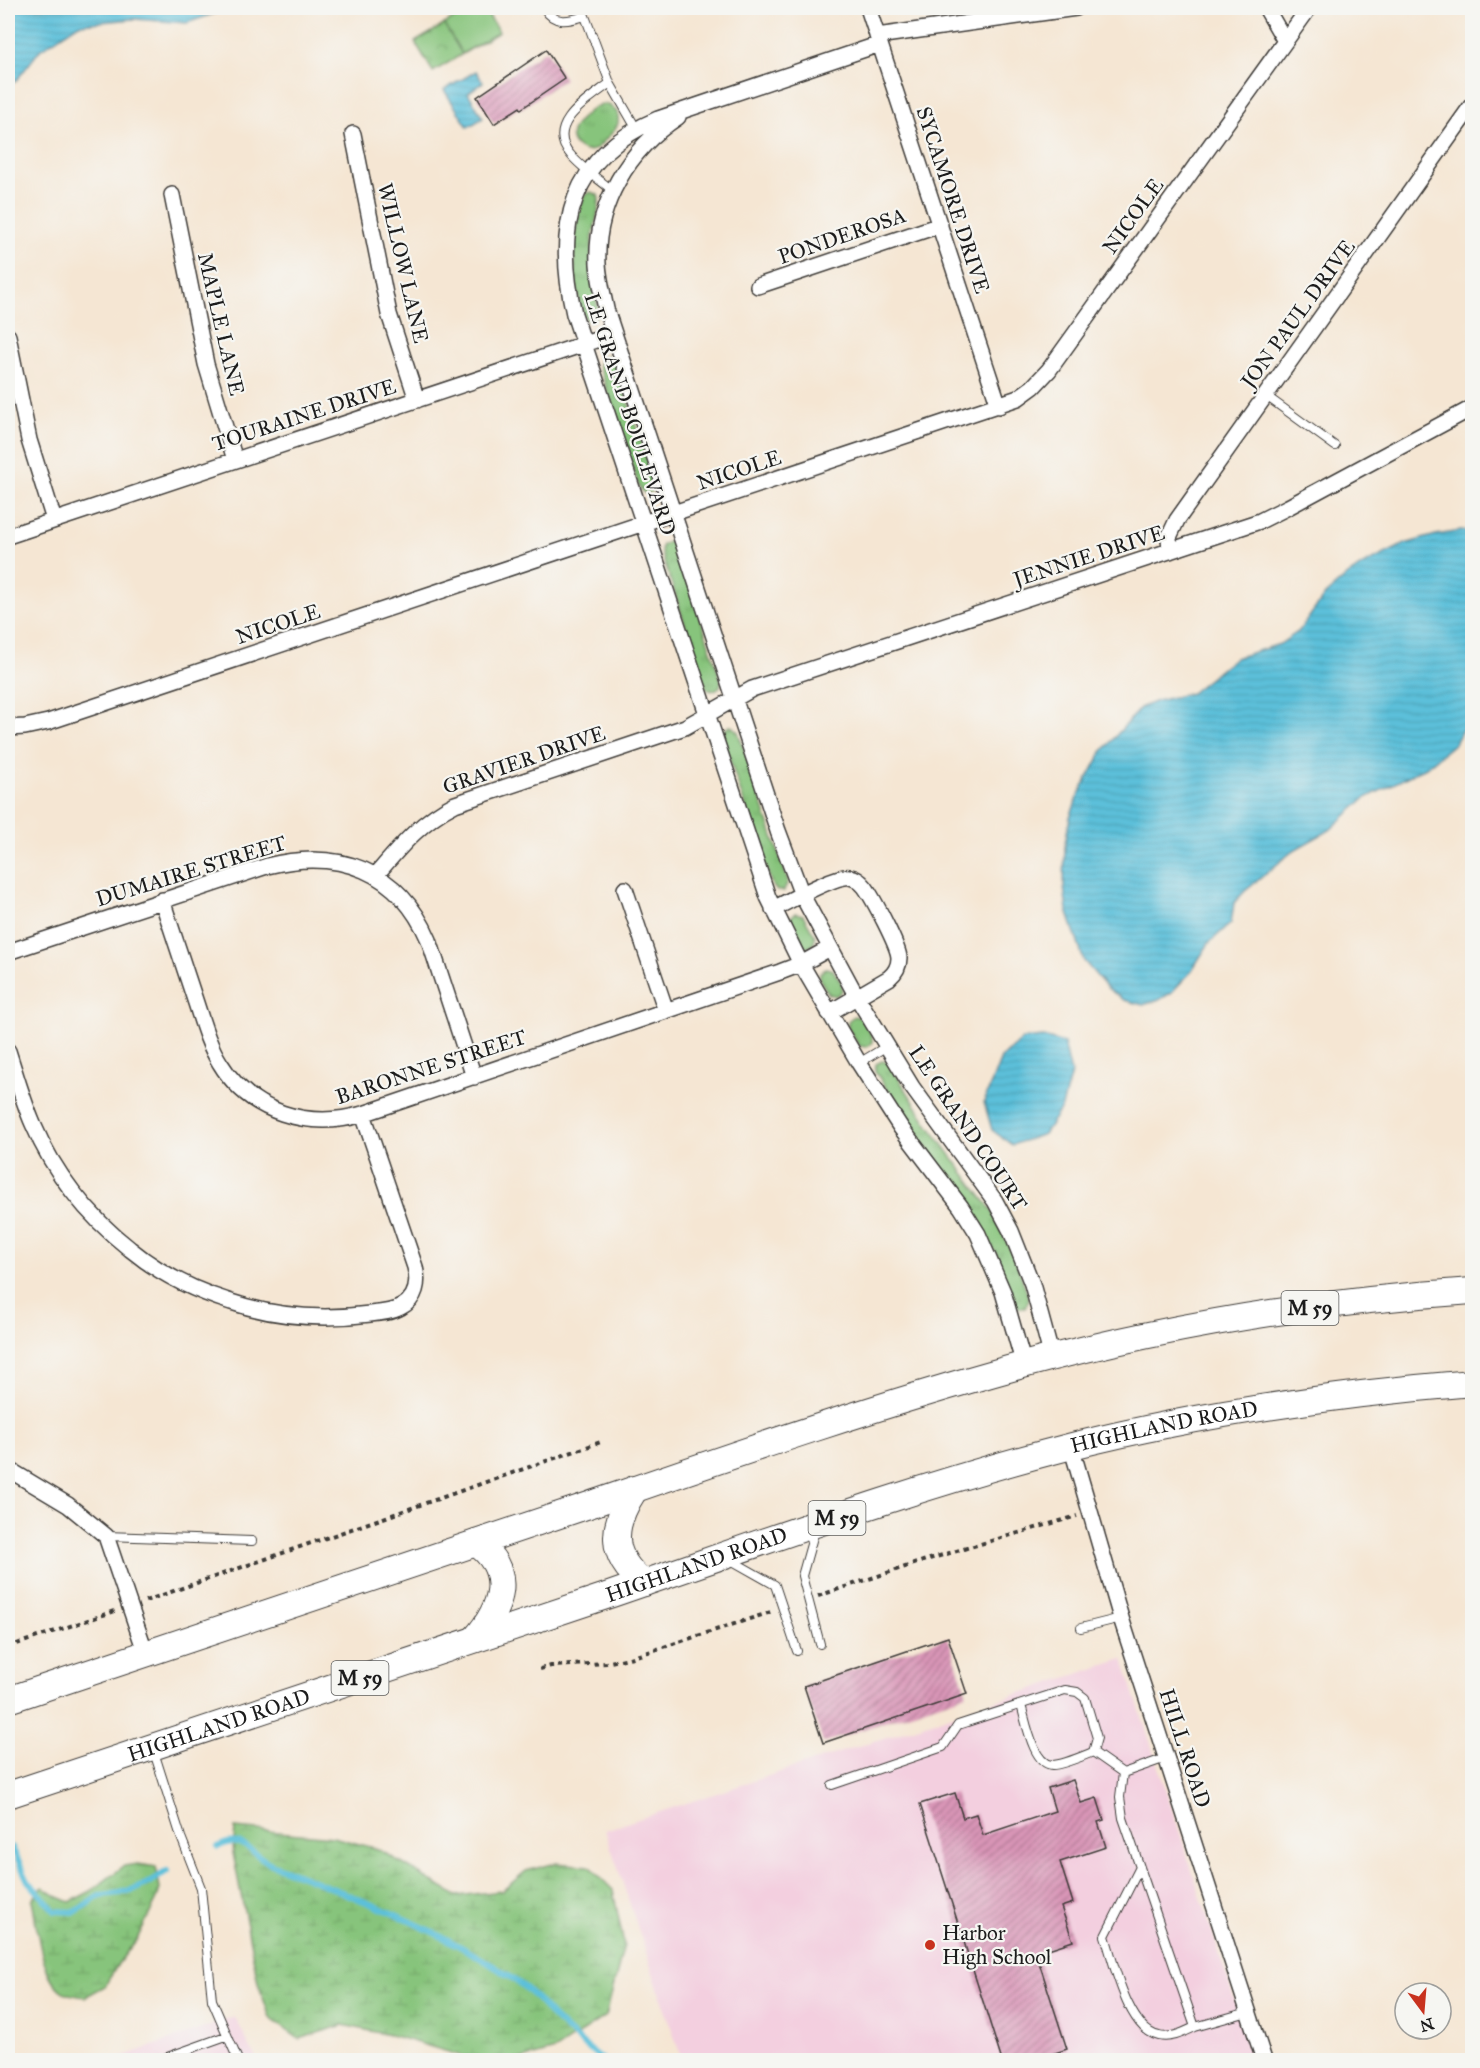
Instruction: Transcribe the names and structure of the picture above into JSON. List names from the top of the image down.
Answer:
{
  "streets": {
    "highway": ["M 59", "HIGHLAND ROAD"],
    "street": [
      "SYCAMORE DRIVE",
      "NICOLE",
      "PONDEROSA",
      "WILLOW LANE",
      "JON PAUL DRIVE",
      "MAPLE LANE",
      "LE GRAND BOULEVARD",
      "TOURAINE DRIVE",
      "JENNIE DRIVE",
      "GRAVIER DRIVE",
      "DUMAIRE STREET",
      "BARONNE STREET",
      "LE GRAND COURT",
      "HILL ROAD"
    ]
  },
  "crossings": [
    ["SYCAMORE DRIVE", "NICOLE"],
    ["SYCAMORE DRIVE", "PONDEROSA"],
    ["SYCAMORE DRIVE", "LE GRAND BOULEVARD"],
    ["NICOLE", "LE GRAND BOULEVARD"],
    ["WILLOW LANE", "TOURAINE DRIVE"],
    ["JON PAUL DRIVE", "JENNIE DRIVE"],
    ["MAPLE LANE", "TOURAINE DRIVE"],
    ["LE GRAND BOULEVARD", "TOURAINE DRIVE"],
    ["LE GRAND BOULEVARD", "JENNIE DRIVE"],
    ["LE GRAND BOULEVARD", "GRAVIER DRIVE"],
    ["LE GRAND BOULEVARD", "LE GRAND COURT"],
    ["JENNIE DRIVE", "GRAVIER DRIVE"],
    ["JENNIE DRIVE", "LE GRAND COURT"],
    ["GRAVIER DRIVE", "DUMAIRE STREET"],
    ["DUMAIRE STREET", "BARONNE STREET"],
    ["BARONNE STREET", "LE GRAND COURT"],
    ["LE GRAND COURT", "M 59"],
    ["HIGHLAND ROAD", "HILL ROAD"]
  ],
  "places": ["Harbor High School"],
  "north": "bottom"
}
